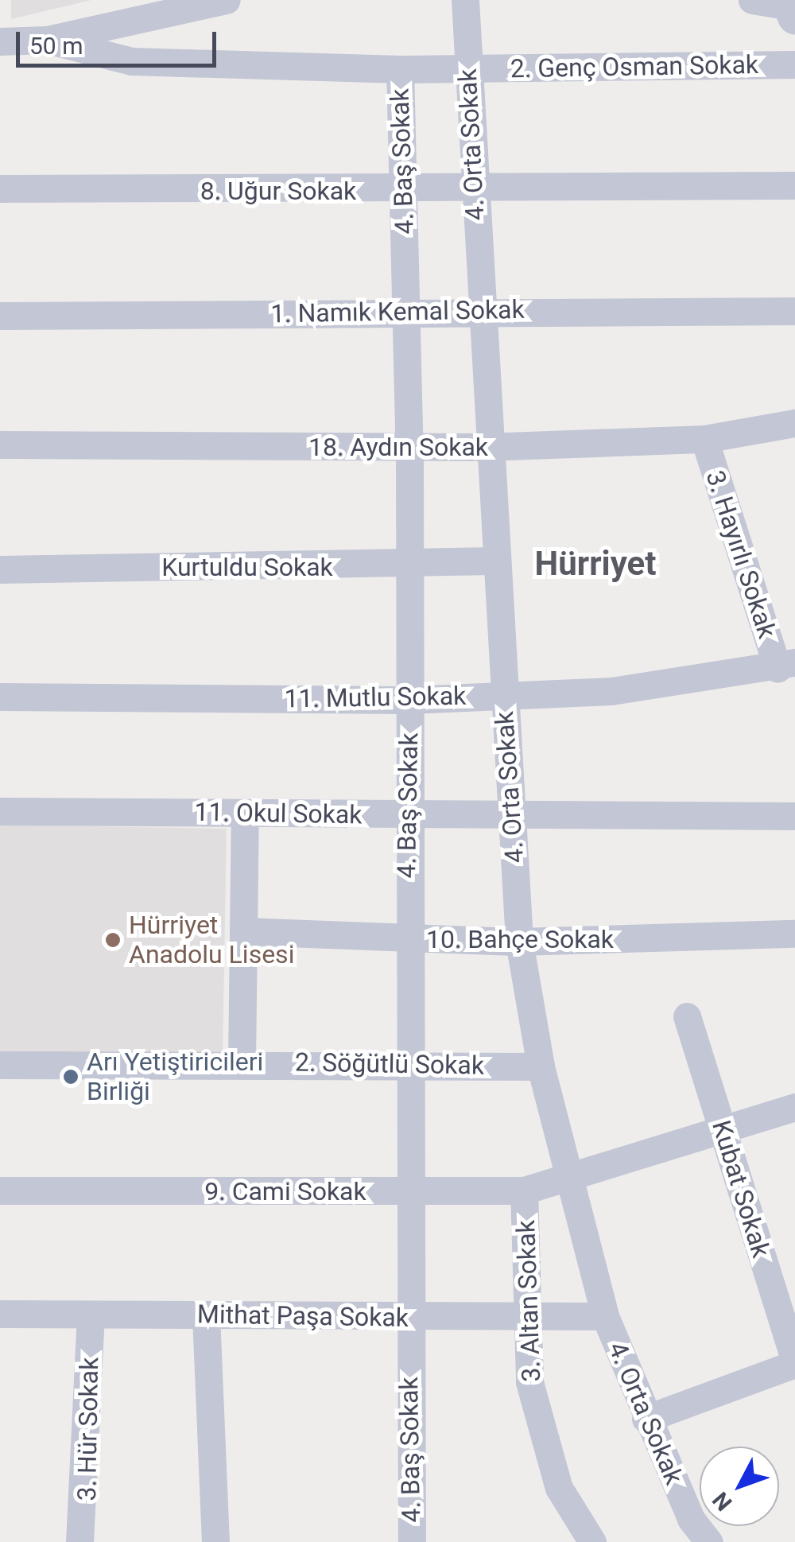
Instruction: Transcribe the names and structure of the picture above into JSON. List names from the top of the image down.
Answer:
{
  "streets": {
    "street": [
      "2. Genç Osman Sokak",
      "4. Orta Sokak",
      "4. Baş Sokak",
      "8. Uğur Sokak",
      "1. Namık Kemal Sokak",
      "18. Aydın Sokak",
      "3. Hayırlı Sokak",
      "Kurtuldu Sokak",
      "11. Mutlu Sokak",
      "11. Okul Sokak",
      "10. Bahçe Sokak",
      "2. Söğütlü Sokak",
      "Kubat Sokak",
      "9. Cami Sokak",
      "3. Altan Sokak",
      "Mithat Paşa Sokak",
      "3. Hür Sokak"
    ]
  },
  "crossings": [
    ["2. Genç Osman Sokak", "4. Orta Sokak"],
    ["2. Genç Osman Sokak", "4. Baş Sokak"],
    ["4. Orta Sokak", "8. Uğur Sokak"],
    ["4. Orta Sokak", "1. Namık Kemal Sokak"],
    ["4. Orta Sokak", "18. Aydın Sokak"],
    ["4. Orta Sokak", "Kurtuldu Sokak"],
    ["4. Orta Sokak", "11. Mutlu Sokak"],
    ["4. Orta Sokak", "11. Okul Sokak"],
    ["4. Orta Sokak", "10. Bahçe Sokak"],
    ["4. Orta Sokak", "2. Söğütlü Sokak"],
    ["4. Orta Sokak", "9. Cami Sokak"],
    ["4. Orta Sokak", "Mithat Paşa Sokak"],
    ["4. Baş Sokak", "8. Uğur Sokak"],
    ["4. Baş Sokak", "1. Namık Kemal Sokak"],
    ["4. Baş Sokak", "18. Aydın Sokak"],
    ["4. Baş Sokak", "Kurtuldu Sokak"],
    ["4. Baş Sokak", "11. Mutlu Sokak"],
    ["4. Baş Sokak", "11. Okul Sokak"],
    ["4. Baş Sokak", "10. Bahçe Sokak"],
    ["4. Baş Sokak", "2. Söğütlü Sokak"],
    ["4. Baş Sokak", "9. Cami Sokak"],
    ["4. Baş Sokak", "Mithat Paşa Sokak"],
    ["18. Aydın Sokak", "3. Hayırlı Sokak"],
    ["3. Hayırlı Sokak", "11. Mutlu Sokak"],
    ["Kubat Sokak", "9. Cami Sokak"],
    ["9. Cami Sokak", "3. Altan Sokak"],
    ["3. Altan Sokak", "Mithat Paşa Sokak"],
    ["Mithat Paşa Sokak", "3. Hür Sokak"]
  ],
  "districts": ["Hürriyet"],
  "places": ["Hürriyet Anadolu Lisesi", "Arı Yetiştiricileri Birliği"],
  "scale_bar": "50 m",
  "north": "bottom left"
}
